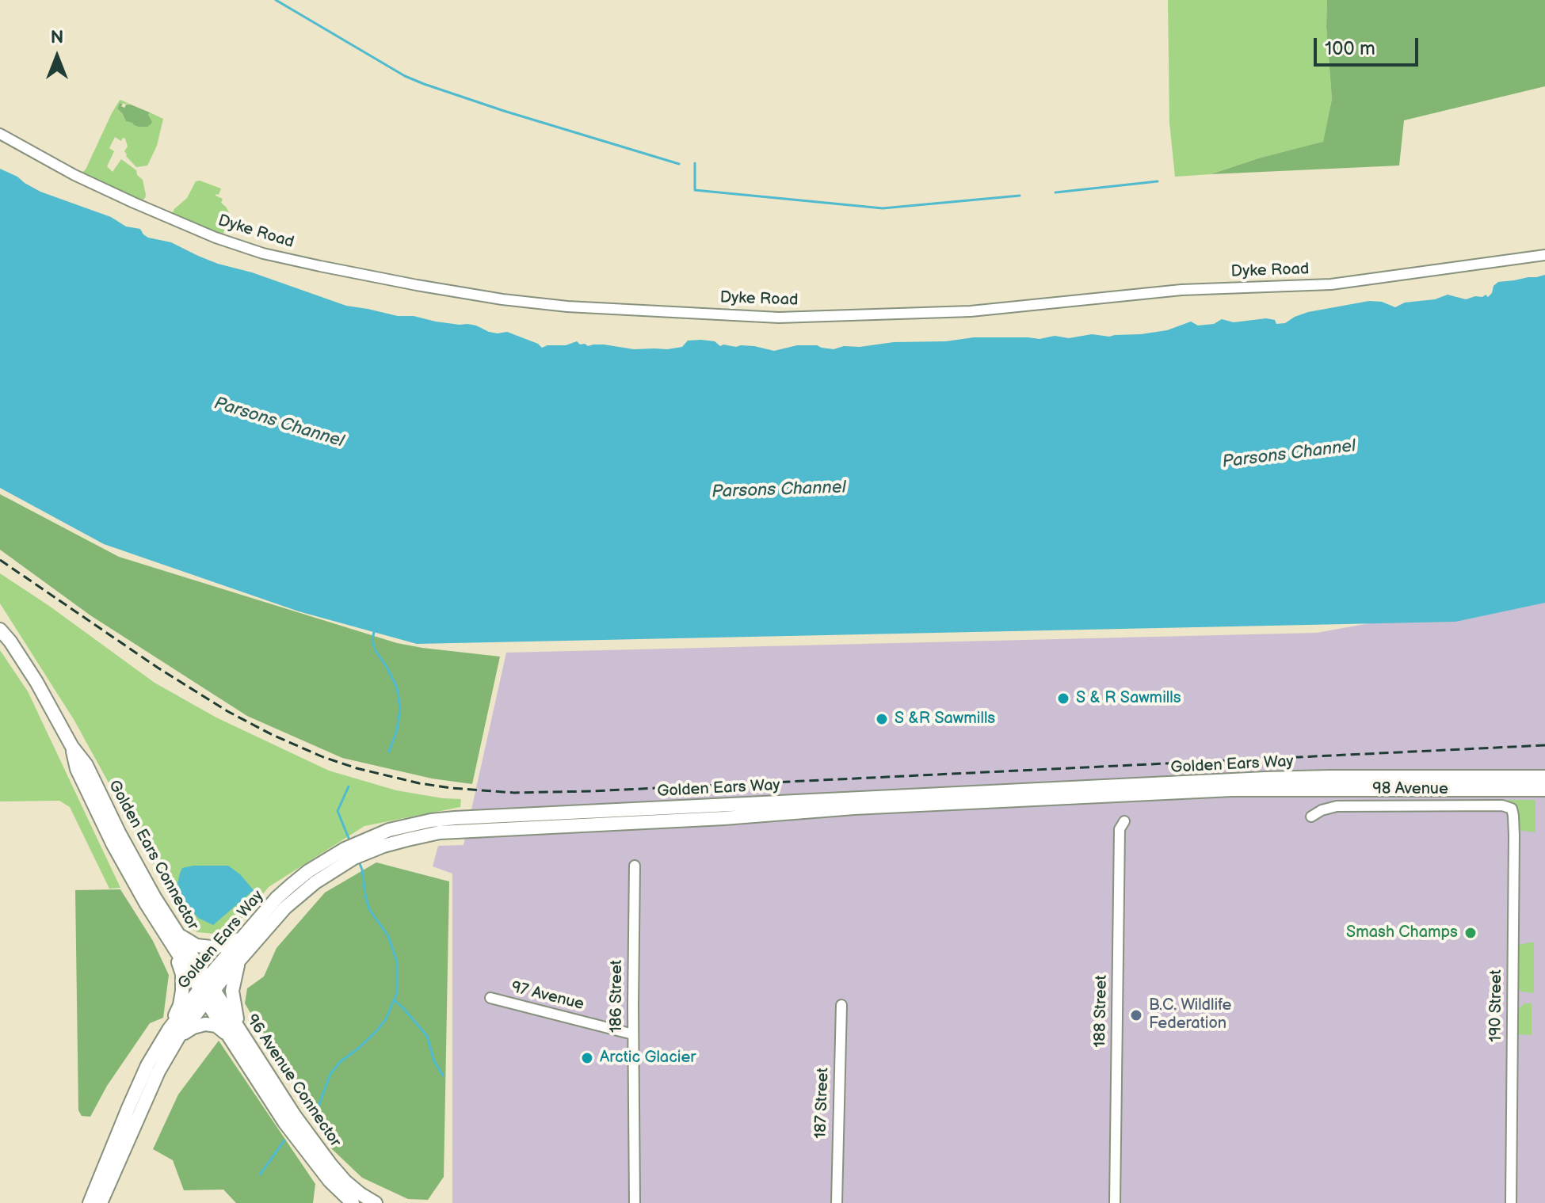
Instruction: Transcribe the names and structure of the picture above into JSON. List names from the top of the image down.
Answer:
{
  "streets": {
    "main road": ["Golden Ears Way", "Golden Ears Connector", "96 Avenue Connector"],
    "street": [
      "Dyke Road",
      "98 Avenue",
      "97 Avenue",
      "186 Street",
      "190 Street",
      "188 Street",
      "187 Street"
    ]
  },
  "crossings": [
    ["Golden Ears Way", "Golden Ears Connector"],
    ["Golden Ears Way", "96 Avenue Connector"],
    ["98 Avenue", "190 Street"],
    ["Golden Ears Connector", "96 Avenue Connector"],
    ["97 Avenue", "186 Street"]
  ],
  "water": ["Parsons Channel"],
  "places": [
    "S & R Sawmills",
    "S &R Sawmills",
    "Smash Champs",
    "B.C. Wildlife Federation",
    "Arctic Glacier"
  ],
  "scale_bar": "100 m",
  "north": "top"
}
